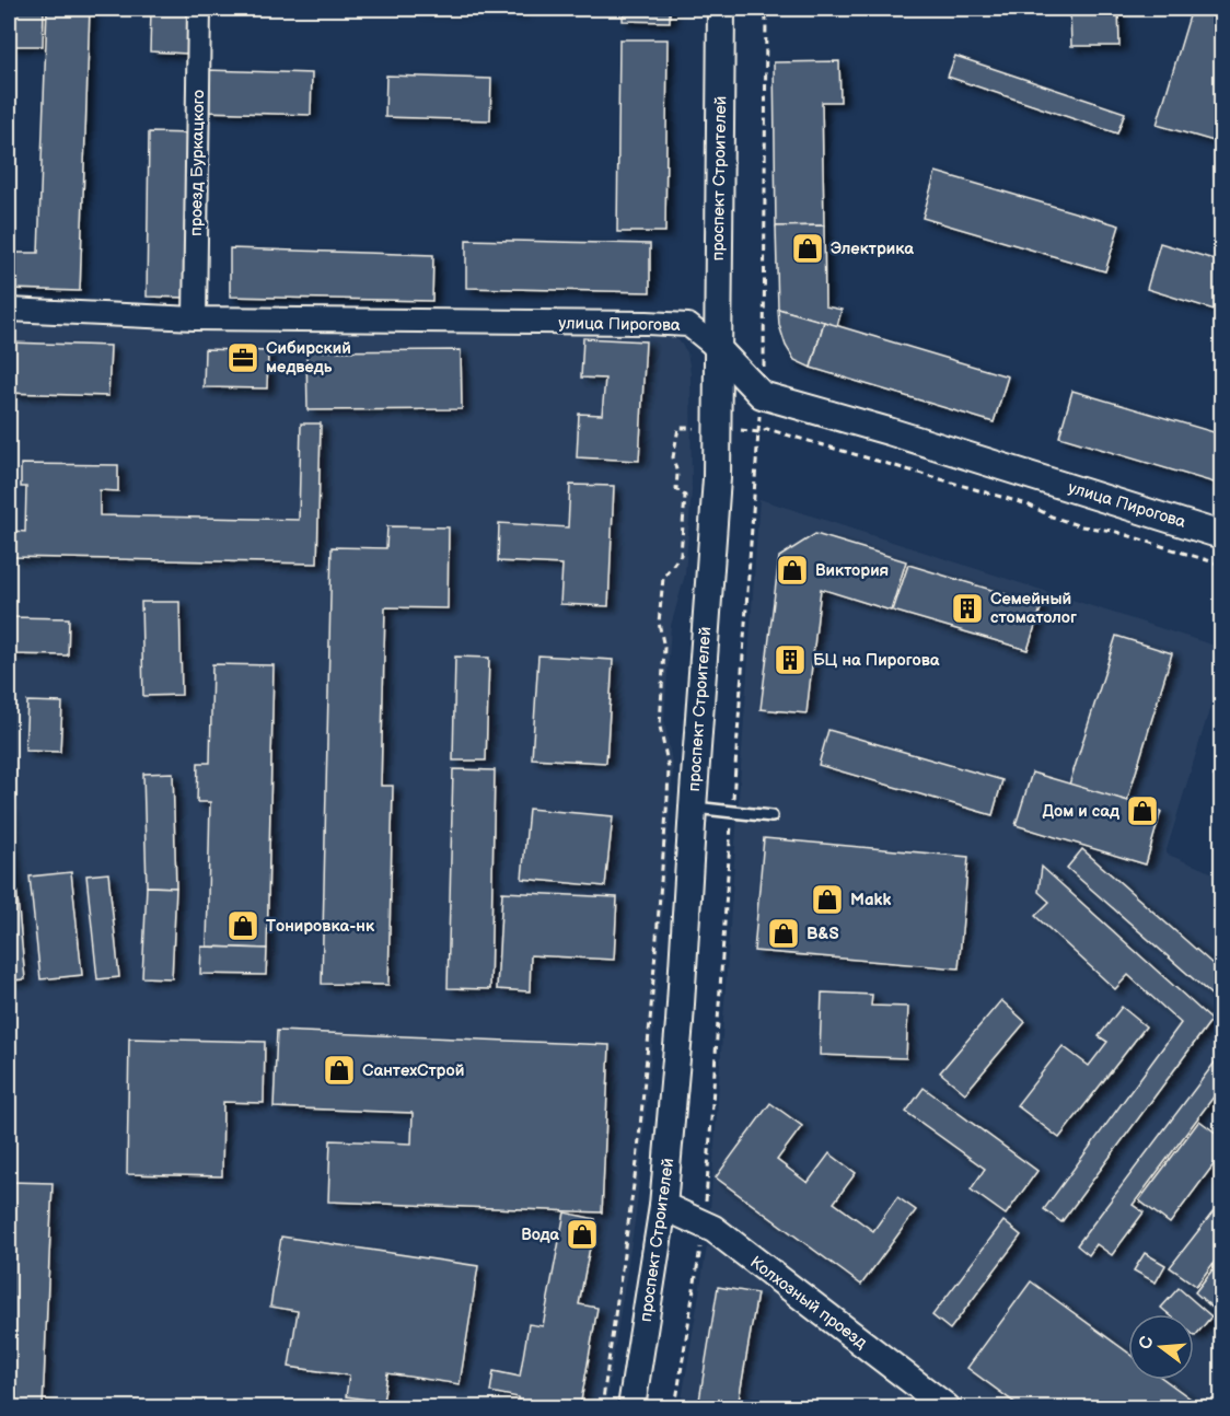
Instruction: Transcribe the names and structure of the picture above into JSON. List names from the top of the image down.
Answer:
{
  "streets": {
    "street": [
      "проезд Буркацкого",
      "проспект Строителей",
      "улица Пирогова",
      "Колхозный проезд"
    ]
  },
  "crossings": [
    ["проезд Буркацкого", "улица Пирогова"],
    ["проспект Строителей", "улица Пирогова"],
    ["проспект Строителей", "Колхозный проезд"]
  ],
  "places": {
    "shop": [
      "Электрика",
      "Виктория",
      "Дом и сад",
      "Makk",
      "Тонировка-нк",
      "B&S",
      "СантехСтрой",
      "Вода"
    ],
    "office": ["Сибирский медведь"],
    "building": ["Семейный стоматолог", "БЦ на Пирогова"]
  },
  "north": "left"
}
